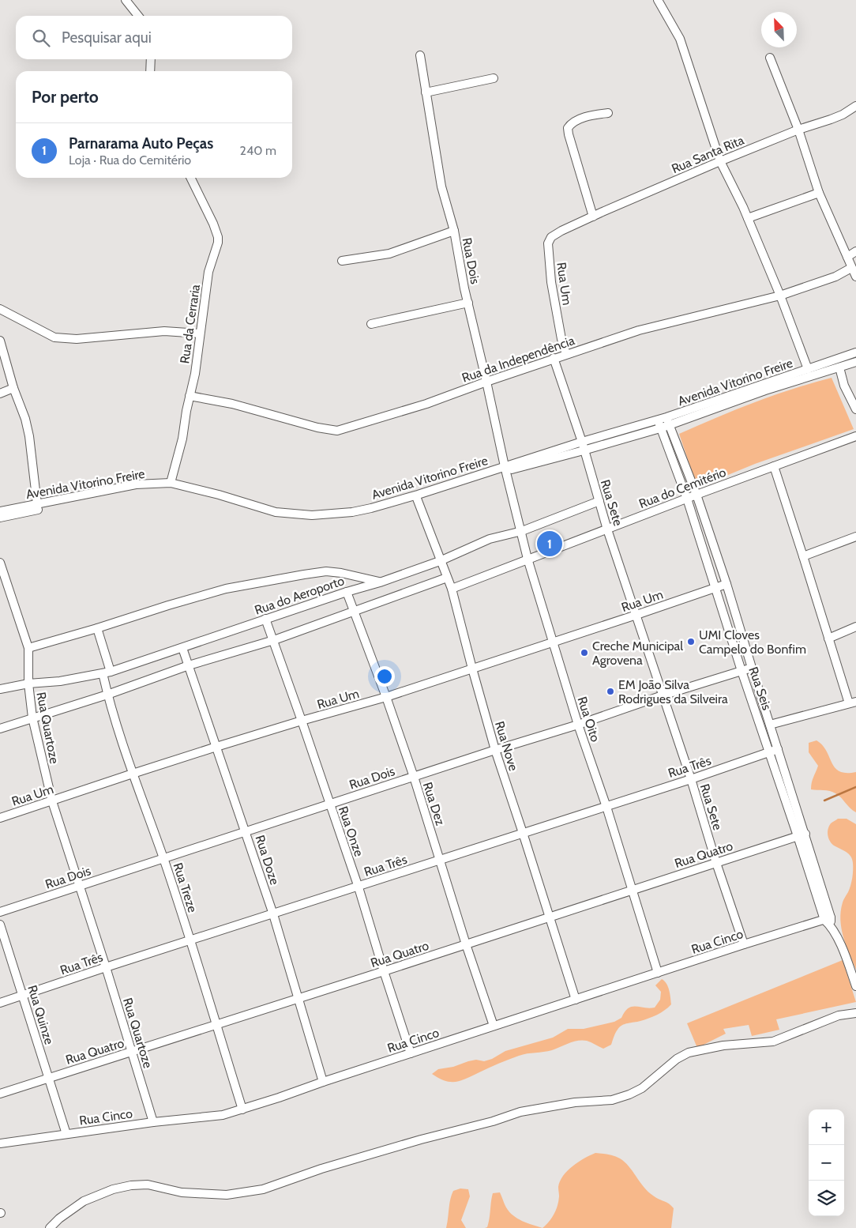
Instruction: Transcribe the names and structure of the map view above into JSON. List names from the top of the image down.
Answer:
{
  "streets": {
    "street": [
      "Rua Santa Rita",
      "Rua Dois",
      "Rua Um",
      "Rua da Cerraria",
      "Rua da Independência",
      "Avenida Vitorino Freire",
      "Rua do Cemitério",
      "Rua Sete",
      "Rua do Aeroporto",
      "Rua Seis",
      "Rua Oito",
      "Rua Quartoze",
      "Rua Nove",
      "Rua Três",
      "Rua Dez",
      "Rua Onze",
      "Rua Quatro",
      "Rua Doze",
      "Rua Treze",
      "Rua Cinco",
      "Rua Quinze"
    ]
  },
  "crossings": [
    ["Rua Santa Rita", "Rua Um"],
    ["Rua Dois", "Rua da Independência"],
    ["Rua Dois", "Avenida Vitorino Freire"],
    ["Rua Dois", "Rua Sete"],
    ["Rua Dois", "Rua Seis"],
    ["Rua Dois", "Rua Oito"],
    ["Rua Dois", "Rua Quartoze"],
    ["Rua Dois", "Rua Nove"],
    ["Rua Dois", "Rua Dez"],
    ["Rua Dois", "Rua Onze"],
    ["Rua Dois", "Rua Doze"],
    ["Rua Dois", "Rua Treze"],
    ["Rua Um", "Rua da Independência"],
    ["Rua Um", "Rua Sete"],
    ["Rua Um", "Rua Seis"],
    ["Rua Um", "Rua Oito"],
    ["Rua Um", "Rua Quartoze"],
    ["Rua Um", "Rua Nove"],
    ["Rua Um", "Rua Dez"],
    ["Rua Um", "Rua Onze"],
    ["Rua Um", "Rua Doze"],
    ["Rua Um", "Rua Treze"],
    ["Rua da Cerraria", "Rua da Independência"],
    ["Rua da Cerraria", "Avenida Vitorino Freire"],
    ["Avenida Vitorino Freire", "Rua Sete"],
    ["Avenida Vitorino Freire", "Rua Seis"],
    ["Avenida Vitorino Freire", "Rua Oito"],
    ["Avenida Vitorino Freire", "Rua Nove"],
    ["Rua do Cemitério", "Rua Sete"],
    ["Rua do Cemitério", "Rua Seis"],
    ["Rua do Cemitério", "Rua Oito"],
    ["Rua do Cemitério", "Rua Nove"],
    ["Rua Sete", "Rua do Aeroporto"],
    ["Rua Sete", "Rua Três"],
    ["Rua Sete", "Rua Quatro"],
    ["Rua Sete", "Rua Cinco"],
    ["Rua do Aeroporto", "Rua Oito"],
    ["Rua do Aeroporto", "Rua Quartoze"],
    ["Rua do Aeroporto", "Rua Nove"],
    ["Rua do Aeroporto", "Rua Dez"],
    ["Rua do Aeroporto", "Rua Onze"],
    ["Rua do Aeroporto", "Rua Doze"],
    ["Rua do Aeroporto", "Rua Treze"],
    ["Rua Seis", "Rua Três"],
    ["Rua Seis", "Rua Quatro"],
    ["Rua Oito", "Rua Três"],
    ["Rua Oito", "Rua Quatro"],
    ["Rua Oito", "Rua Cinco"],
    ["Rua Quartoze", "Rua Três"],
    ["Rua Quartoze", "Rua Quatro"],
    ["Rua Quartoze", "Rua Cinco"],
    ["Rua Nove", "Rua Três"],
    ["Rua Nove", "Rua Quatro"],
    ["Rua Nove", "Rua Cinco"],
    ["Rua Três", "Rua Dez"],
    ["Rua Três", "Rua Onze"],
    ["Rua Três", "Rua Doze"],
    ["Rua Três", "Rua Treze"],
    ["Rua Três", "Rua Quinze"],
    ["Rua Dez", "Rua Quatro"],
    ["Rua Dez", "Rua Cinco"],
    ["Rua Onze", "Rua Quatro"],
    ["Rua Onze", "Rua Cinco"],
    ["Rua Quatro", "Rua Doze"],
    ["Rua Quatro", "Rua Treze"],
    ["Rua Quatro", "Rua Quinze"],
    ["Rua Doze", "Rua Cinco"],
    ["Rua Treze", "Rua Cinco"],
    ["Rua Cinco", "Rua Quinze"]
  ],
  "places": ["UMI Cloves Campelo do Bonfim", "Creche Municipal Agrovena", "EM João Silva Rodrigues da Silveira"],
  "north": "top left",
  "page": {
    "search": "Pesquisar aqui",
    "heading": "Por perto",
    "list": [
      {
        "mark": "1",
        "name": "Parnarama Auto Peças",
        "note": "Loja · Rua do Cemitério",
        "value": "240 m"
      }
    ],
    "pins": "1",
    "map_buttons": ["+", "−"]
  }
}
